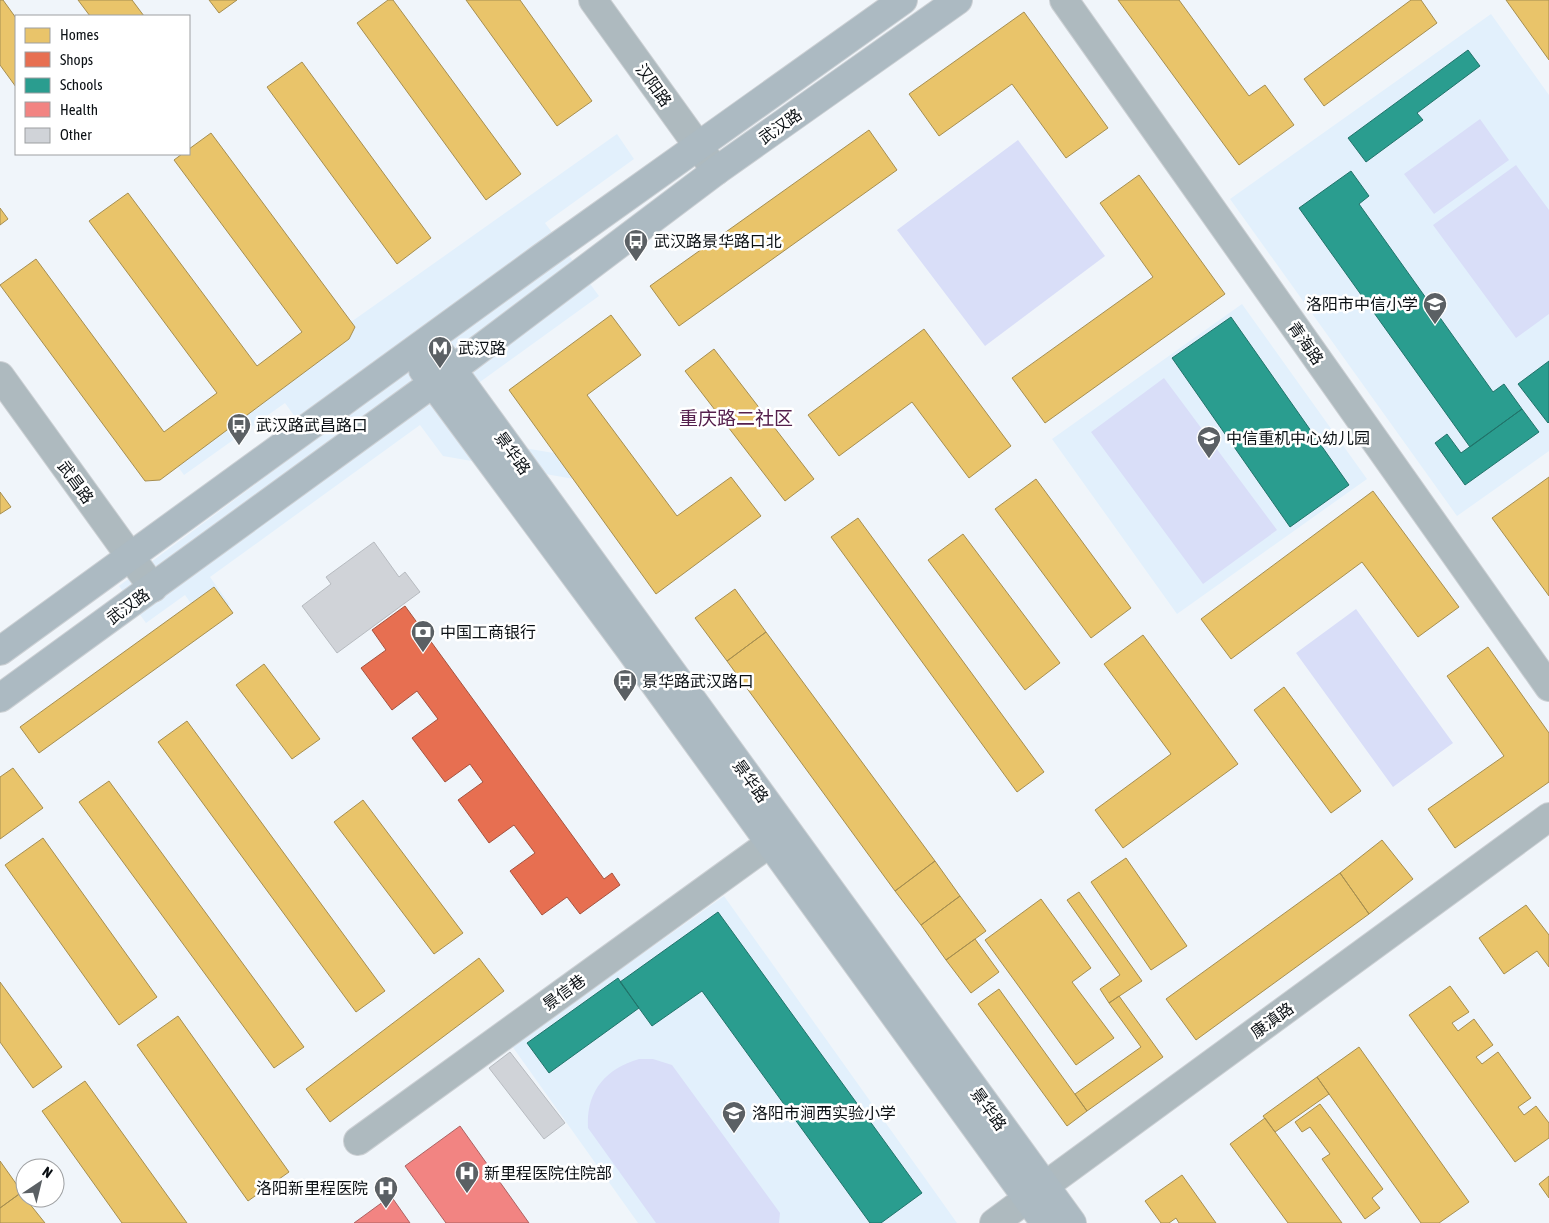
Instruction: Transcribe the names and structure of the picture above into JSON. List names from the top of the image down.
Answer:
{
  "streets": {
    "main road": ["武汉路", "景华路"],
    "street": [
      "汉阳路",
      "青海路",
      "武昌路",
      "景信巷",
      "康滇路"
    ]
  },
  "crossings": [
    ["汉阳路", "武汉路"],
    ["武汉路", "景华路"],
    ["武汉路", "武昌路"],
    ["景华路", "景信巷"],
    ["景华路", "康滇路"]
  ],
  "districts": ["重庆路二社区"],
  "places": {
    "bus stop": ["武汉路景华路口北", "武汉路武昌路口", "景华路武汉路口"],
    "school or university": ["洛阳市中信小学", "中信重机中心幼儿园", "洛阳市涧西实验小学"],
    "metro station": ["武汉路"],
    "bank": ["中国工商银行"],
    "hospital": ["新里程医院住院部", "洛阳新里程医院"]
  },
  "legend": [
    "Homes",
    "Shops",
    "Schools",
    "Health",
    "Other"
  ],
  "north": "top right"
}
